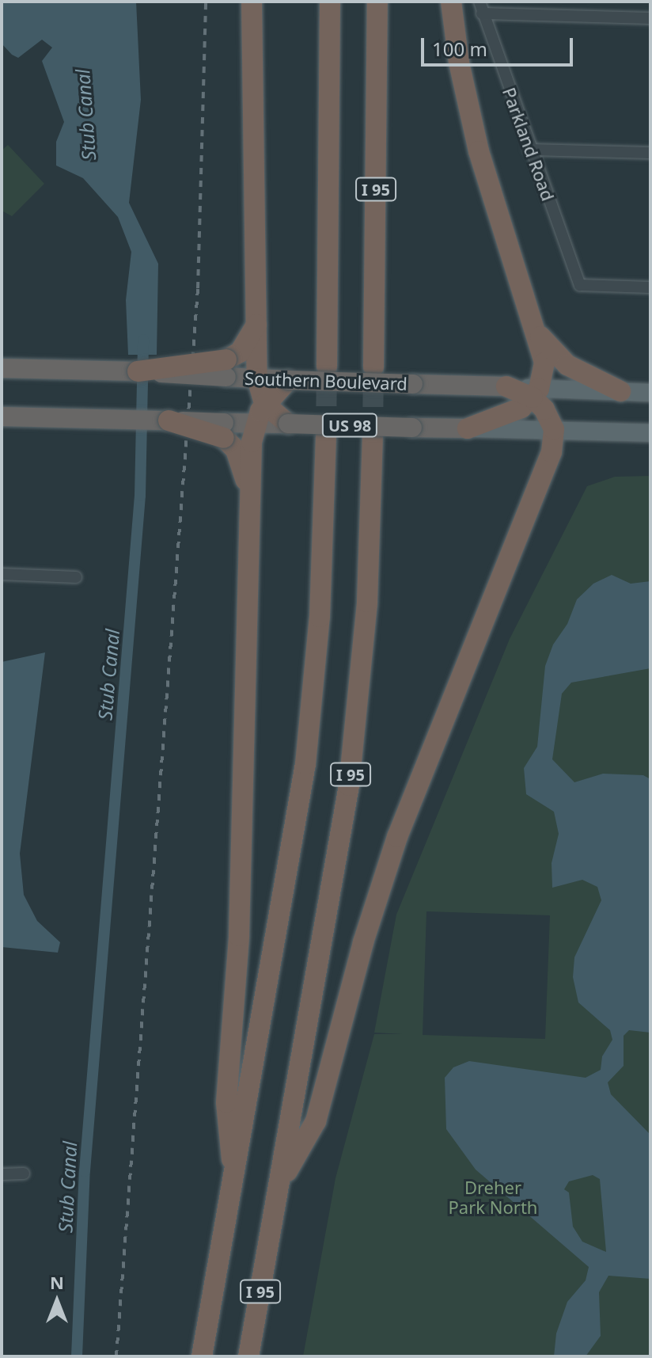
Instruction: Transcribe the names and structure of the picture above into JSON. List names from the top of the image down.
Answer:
{
  "streets": {
    "highway": ["I 95", "Southern Boulevard", "US 98"],
    "street": ["Parkland Road"]
  },
  "water": ["Stub Canal"],
  "parks": ["Dreher Park North"],
  "scale_bar": "100 m",
  "north": "top"
}
